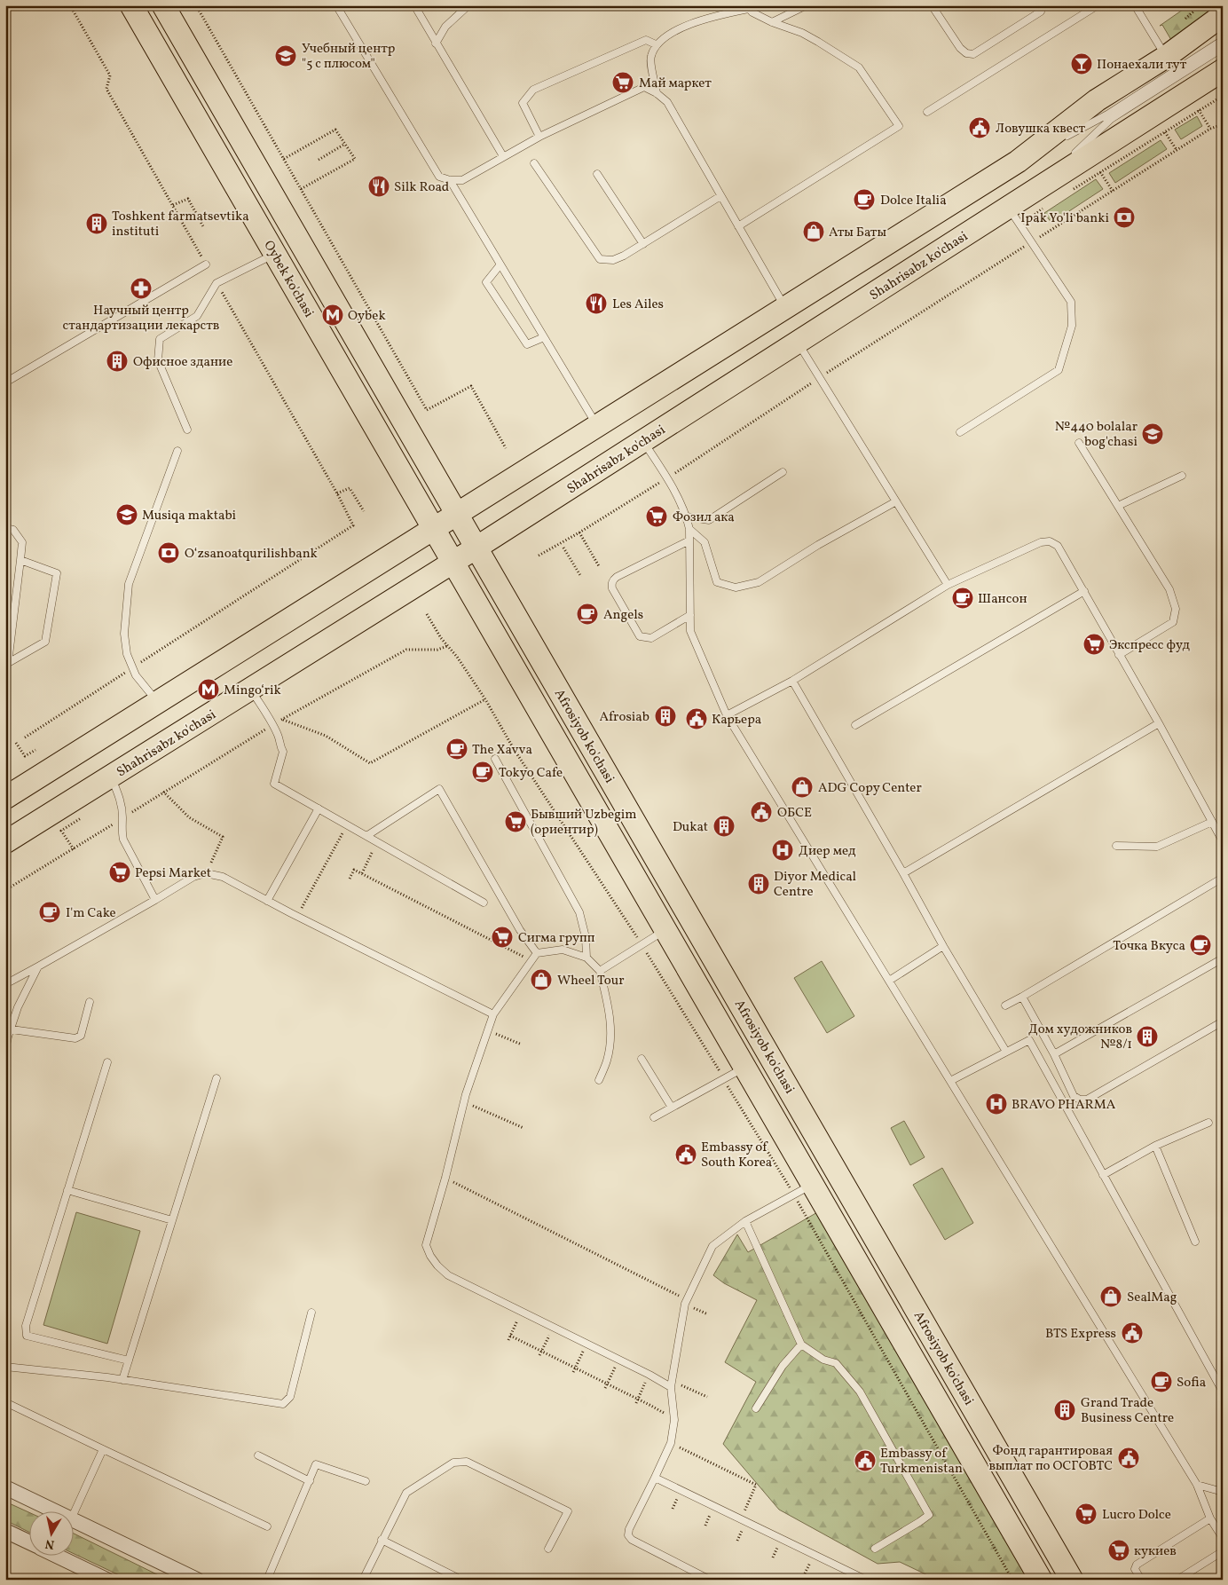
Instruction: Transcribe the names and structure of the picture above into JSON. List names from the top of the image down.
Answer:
{
  "streets": {
    "main road": ["Shahrisabz ko'chasi", "Oybek ko'chasi", "Afrosiyob ko'chasi"]
  },
  "crossings": [
    ["Shahrisabz ko'chasi", "Afrosiyob ko'chasi"],
    ["Oybek ko'chasi", "Afrosiyob ko'chasi"]
  ],
  "places": {
    "school or university": ["Учебный центр \"5 с плюсом\"", "№440 bolalar bog'chasi", "Musiqa maktabi"],
    "bar": ["Понаехали тут"],
    "supermarket": [
      "Май маркет",
      "Фозил ака",
      "Экспресс фуд",
      "Бывший Uzbegim (ориентир)",
      "Pepsi Market",
      "Сигма групп",
      "Lucro Dolce",
      "кукиев"
    ],
    "public building": [
      "Ловушка квест",
      "Карьера",
      "ОБСЕ",
      "Embassy of South Korea",
      "BTS Express",
      "Фонд гарантировая выплат по ОСГОВТС",
      "Embassy of Turkmenistan"
    ],
    "restaurant": ["Silk Road", "Les Ailes"],
    "cafe": [
      "Dolce Italia",
      "Шансон",
      "Angels",
      "The Xavva",
      "Tokyo Cafe",
      "I'm Cake",
      "Точка Вкуса",
      "Sofia"
    ],
    "bank": ["Ipak Yo'li banki", "Oʻzsanoatqurilishbank"],
    "building": [
      "Toshkent farmatsevtika instituti",
      "Офисное здание",
      "Afrosiab",
      "Dukat",
      "Diyor Medical Centre",
      "Дом художников №8/1",
      "Grand Trade Business Centre"
    ],
    "shop": [
      "Аты Баты",
      "ADG Copy Center",
      "Wheel Tour",
      "SealMag"
    ],
    "pharmacy": ["Научный центр стандартизации лекарств"],
    "metro station": ["Oybek", "Mingoʻrik"],
    "hospital": ["Диер мед", "BRAVO PHARMA"]
  },
  "north": "bottom"
}
